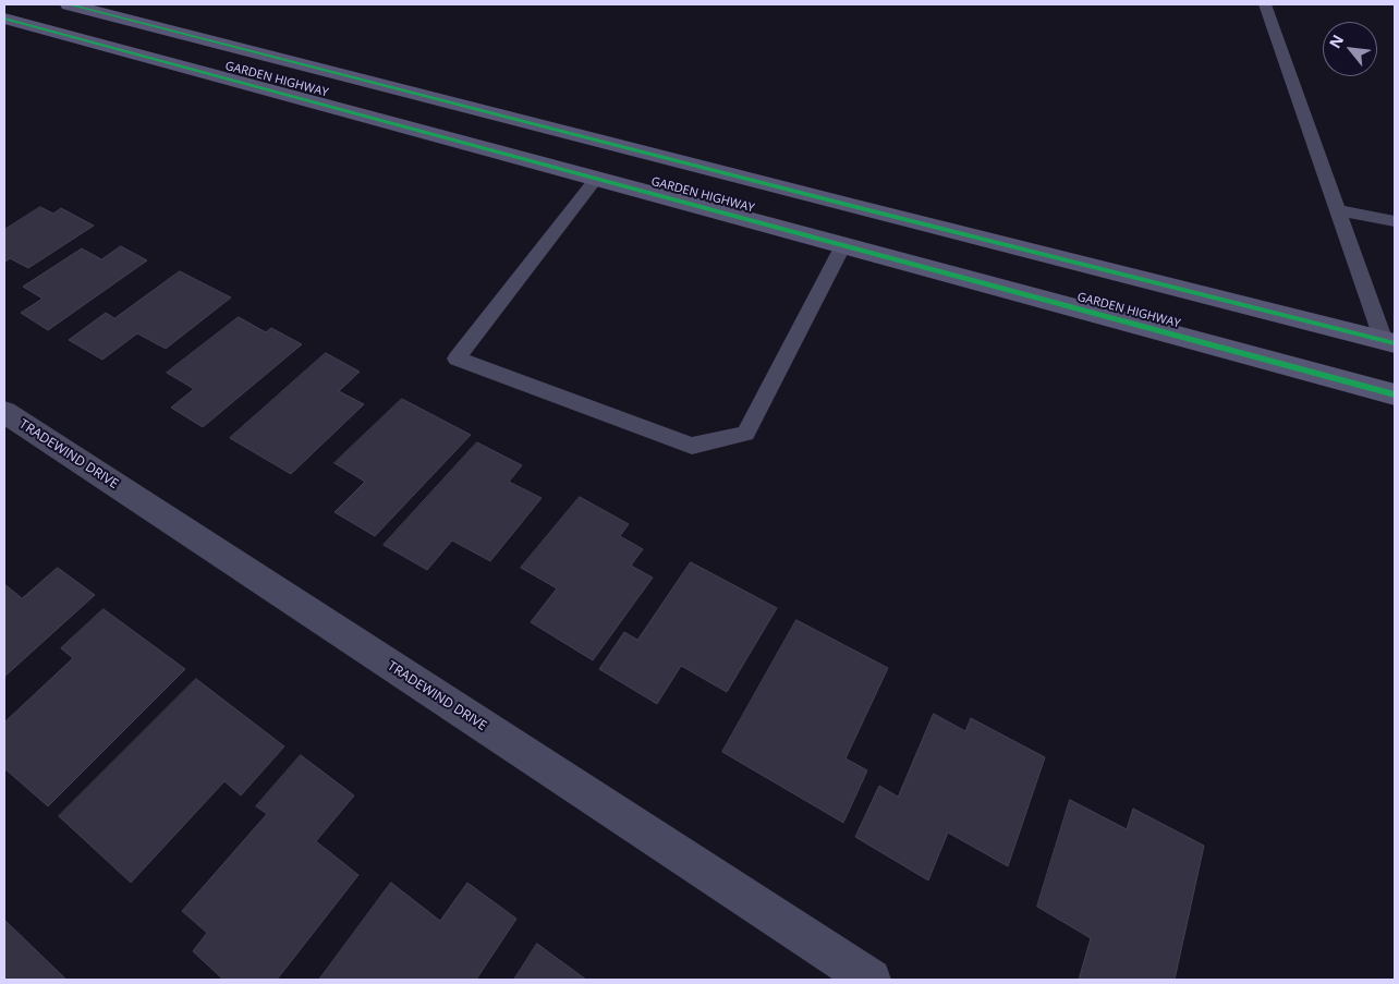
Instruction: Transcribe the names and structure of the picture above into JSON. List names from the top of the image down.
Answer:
{
  "streets": {
    "main road": ["GARDEN HIGHWAY"],
    "street": ["TRADEWIND DRIVE"]
  },
  "north": "top left"
}
